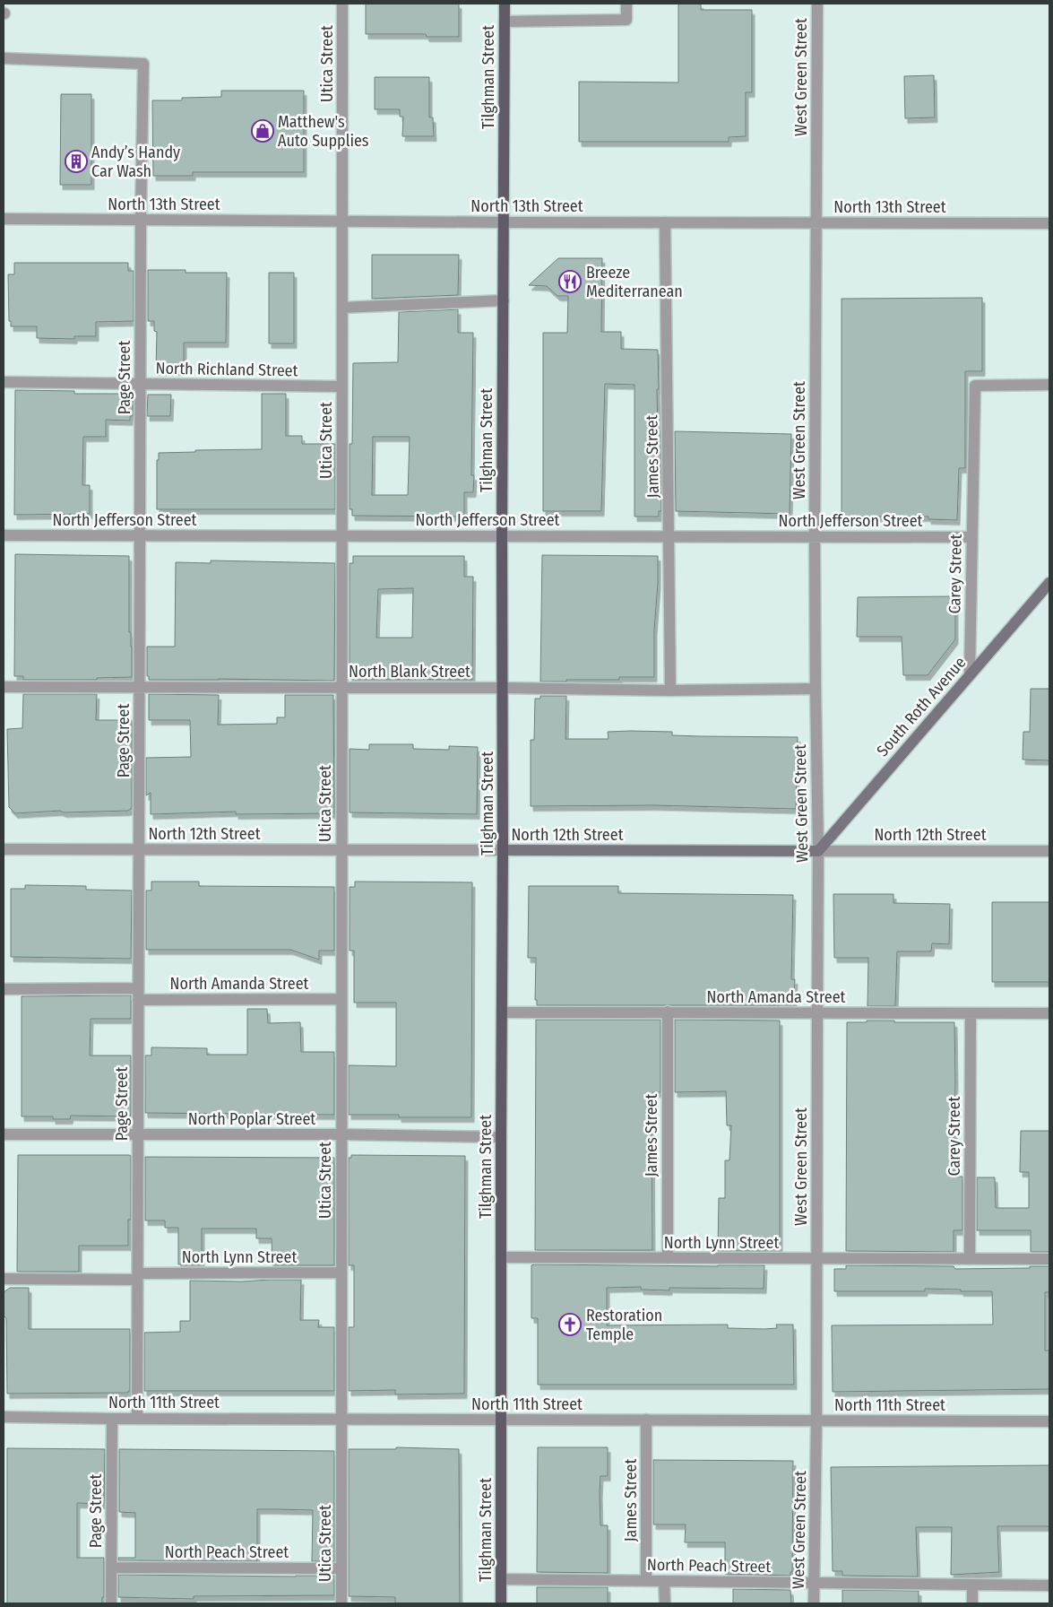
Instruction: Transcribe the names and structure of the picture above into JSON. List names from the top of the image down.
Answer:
{
  "streets": {
    "main road": ["Tilghman Street", "South Roth Avenue", "North 12th Street"],
    "street": [
      "Utica Street",
      "West Green Street",
      "North 13th Street",
      "North Richland Street",
      "Page Street",
      "James Street",
      "North Jefferson Street",
      "Carey Street",
      "North Blank Street",
      "North Amanda Street",
      "North Poplar Street",
      "North Lynn Street",
      "North 11th Street",
      "North Peach Street"
    ]
  },
  "crossings": [
    ["Utica Street", "North 13th Street"],
    ["Utica Street", "North Richland Street"],
    ["Utica Street", "North Jefferson Street"],
    ["Utica Street", "North Blank Street"],
    ["Utica Street", "North 12th Street"],
    ["Utica Street", "North Amanda Street"],
    ["Utica Street", "North Poplar Street"],
    ["Utica Street", "North Lynn Street"],
    ["Utica Street", "North 11th Street"],
    ["Utica Street", "North Peach Street"],
    ["Tilghman Street", "North 13th Street"],
    ["Tilghman Street", "North Jefferson Street"],
    ["Tilghman Street", "North Blank Street"],
    ["Tilghman Street", "North 12th Street"],
    ["Tilghman Street", "North Amanda Street"],
    ["Tilghman Street", "North Poplar Street"],
    ["Tilghman Street", "North Lynn Street"],
    ["Tilghman Street", "North 11th Street"],
    ["Tilghman Street", "North Peach Street"],
    ["West Green Street", "North 13th Street"],
    ["West Green Street", "North Jefferson Street"],
    ["West Green Street", "North Blank Street"],
    ["West Green Street", "South Roth Avenue"],
    ["West Green Street", "North 12th Street"],
    ["West Green Street", "North Amanda Street"],
    ["West Green Street", "North Lynn Street"],
    ["West Green Street", "North 11th Street"],
    ["West Green Street", "North Peach Street"],
    ["North 13th Street", "Page Street"],
    ["North 13th Street", "James Street"],
    ["North Richland Street", "Page Street"],
    ["Page Street", "North Jefferson Street"],
    ["Page Street", "North Blank Street"],
    ["Page Street", "North 12th Street"],
    ["Page Street", "North Amanda Street"],
    ["Page Street", "North Poplar Street"],
    ["Page Street", "North Lynn Street"],
    ["Page Street", "North 11th Street"],
    ["Page Street", "North Peach Street"],
    ["James Street", "North Jefferson Street"],
    ["James Street", "North Blank Street"],
    ["James Street", "North Amanda Street"],
    ["James Street", "North Lynn Street"],
    ["James Street", "North 11th Street"],
    ["James Street", "North Peach Street"],
    ["North Jefferson Street", "Carey Street"],
    ["Carey Street", "South Roth Avenue"],
    ["Carey Street", "North Amanda Street"],
    ["Carey Street", "North Lynn Street"],
    ["South Roth Avenue", "North 12th Street"]
  ],
  "places": {
    "shop": ["Matthew's Auto Supplies"],
    "building": ["Andy’s Handy Car Wash"],
    "restaurant": ["Breeze Mediterranean"],
    "church": ["Restoration Temple"]
  }
}
